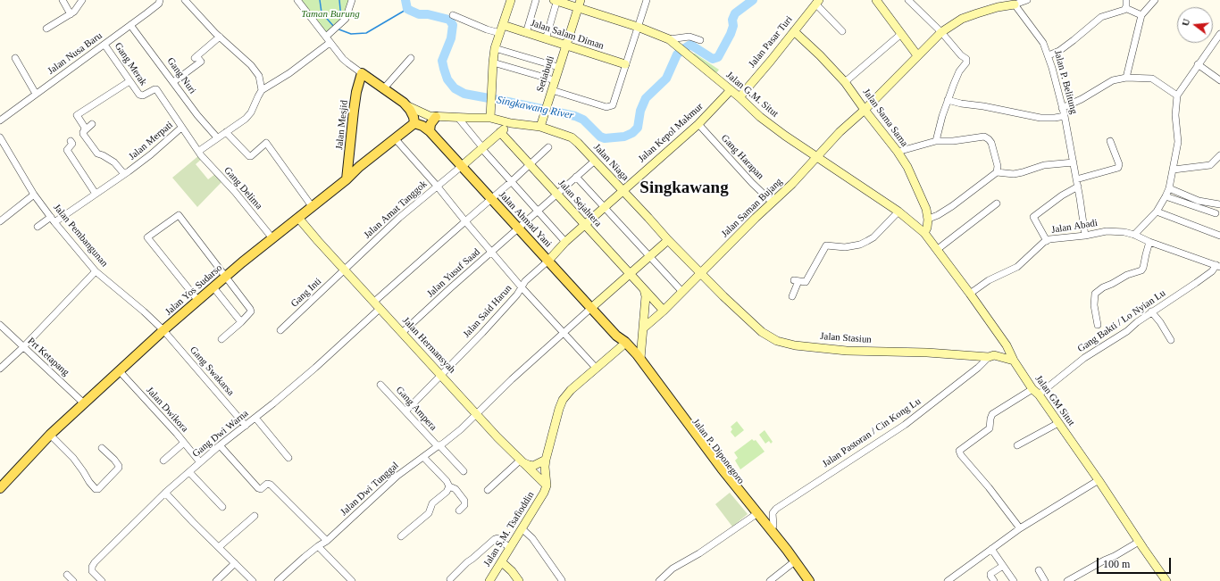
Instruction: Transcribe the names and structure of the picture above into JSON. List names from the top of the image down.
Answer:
{
  "streets": {
    "main road": [
      "Jalan Mesjid",
      "Jalan Ahmad Yani",
      "Jalan Yos Sudarso",
      "Jalan P. Diponegoro"
    ],
    "street": [
      "Jalan Salam Diman",
      "Jalan Pasar Turi",
      "Jalan Nusa Baru",
      "Gang Merak",
      "Setiabudi",
      "Gang Nuri",
      "Jalan P. Belitung",
      "Jalan G.M. Situt",
      "Jalan Sama Sama",
      "Jalan Kepol Makmur",
      "Jalan Merpati",
      "Gang Harapan",
      "Jalan Niaga",
      "Gang Delima",
      "Jalan Sejahtera",
      "Jalan Saman Bujang",
      "Jalan Amat Tanggok",
      "Jalan Abadi",
      "Jalan Pembangunan",
      "Jalan Yusuf Saad",
      "Gang Inti",
      "Jalan Said Harun",
      "Gang Bakti / Lo Nyian Lu",
      "Jalan Stasiun",
      "Jalan Hermansyah",
      "Prt Ketapang",
      "Gang Swakarsa",
      "Jalan GM Situt",
      "Gang Ampera",
      "Jalan Dwikora",
      "Jalan Pastoran / Cin Kong Lu",
      "Gang Dwi Warna",
      "Jalan Dwi Tunggal",
      "Jalan S.M. Tsafioddin"
    ]
  },
  "crossings": [
    ["Jalan Salam Diman", "Setiabudi"],
    ["Jalan Pasar Turi", "Jalan G.M. Situt"],
    ["Jalan Pasar Turi", "Jalan Sama Sama"],
    ["Jalan Nusa Baru", "Gang Merak"],
    ["Jalan Nusa Baru", "Gang Nuri"],
    ["Gang Merak", "Jalan Merpati"],
    ["Setiabudi", "Jalan G.M. Situt"],
    ["Setiabudi", "Jalan Niaga"],
    ["Jalan P. Belitung", "Jalan Abadi"],
    ["Jalan G.M. Situt", "Jalan Kepol Makmur"],
    ["Jalan G.M. Situt", "Jalan Saman Bujang"],
    ["Jalan G.M. Situt", "Jalan GM Situt"],
    ["Jalan Mesjid", "Jalan Yos Sudarso"],
    ["Jalan Kepol Makmur", "Gang Harapan"],
    ["Jalan Kepol Makmur", "Jalan Niaga"],
    ["Jalan Kepol Makmur", "Jalan Sejahtera"],
    ["Jalan Kepol Makmur", "Jalan Ahmad Yani"],
    ["Jalan Kepol Makmur", "Jalan Said Harun"],
    ["Jalan Merpati", "Gang Delima"],
    ["Jalan Merpati", "Jalan Pembangunan"],
    ["Gang Harapan", "Jalan Saman Bujang"],
    ["Jalan Niaga", "Jalan Saman Bujang"],
    ["Jalan Niaga", "Jalan Yusuf Saad"],
    ["Jalan Niaga", "Jalan Stasiun"],
    ["Gang Delima", "Jalan Yos Sudarso"],
    ["Jalan Sejahtera", "Jalan Saman Bujang"],
    ["Jalan Sejahtera", "Jalan Yusuf Saad"],
    ["Jalan Sejahtera", "Gang Dwi Warna"],
    ["Jalan Saman Bujang", "Jalan Stasiun"],
    ["Jalan Amat Tanggok", "Jalan Ahmad Yani"],
    ["Jalan Amat Tanggok", "Gang Inti"],
    ["Jalan Amat Tanggok", "Jalan Hermansyah"],
    ["Jalan Ahmad Yani", "Jalan Yusuf Saad"],
    ["Jalan Ahmad Yani", "Jalan Yos Sudarso"],
    ["Jalan Ahmad Yani", "Jalan Said Harun"],
    ["Jalan Ahmad Yani", "Gang Dwi Warna"],
    ["Jalan Ahmad Yani", "Jalan P. Diponegoro"],
    ["Jalan Ahmad Yani", "Jalan Dwi Tunggal"],
    ["Jalan Abadi", "Gang Bakti / Lo Nyian Lu"],
    ["Jalan Abadi", "Jalan GM Situt"],
    ["Jalan Pembangunan", "Jalan Yos Sudarso"],
    ["Jalan Pembangunan", "Gang Swakarsa"],
    ["Jalan Yusuf Saad", "Jalan Hermansyah"],
    ["Jalan Yos Sudarso", "Jalan Hermansyah"],
    ["Jalan Yos Sudarso", "Prt Ketapang"],
    ["Jalan Yos Sudarso", "Gang Swakarsa"],
    ["Jalan Yos Sudarso", "Jalan Dwikora"],
    ["Gang Inti", "Jalan Hermansyah"],
    ["Jalan Said Harun", "Jalan Hermansyah"],
    ["Jalan Said Harun", "Gang Ampera"],
    ["Gang Bakti / Lo Nyian Lu", "Jalan GM Situt"],
    ["Jalan Stasiun", "Jalan GM Situt"],
    ["Jalan Stasiun", "Jalan Pastoran / Cin Kong Lu"],
    ["Jalan Hermansyah", "Gang Dwi Warna"],
    ["Jalan Hermansyah", "Jalan Dwi Tunggal"],
    ["Jalan Hermansyah", "Jalan S.M. Tsafioddin"],
    ["Gang Swakarsa", "Gang Dwi Warna"],
    ["Gang Ampera", "Jalan Dwi Tunggal"],
    ["Jalan Dwikora", "Gang Dwi Warna"],
    ["Jalan P. Diponegoro", "Jalan S.M. Tsafioddin"]
  ],
  "districts": ["Singkawang"],
  "water": ["Singkawang River"],
  "parks": ["Taman Burung"],
  "scale_bar": "100 m",
  "north": "left"
}
